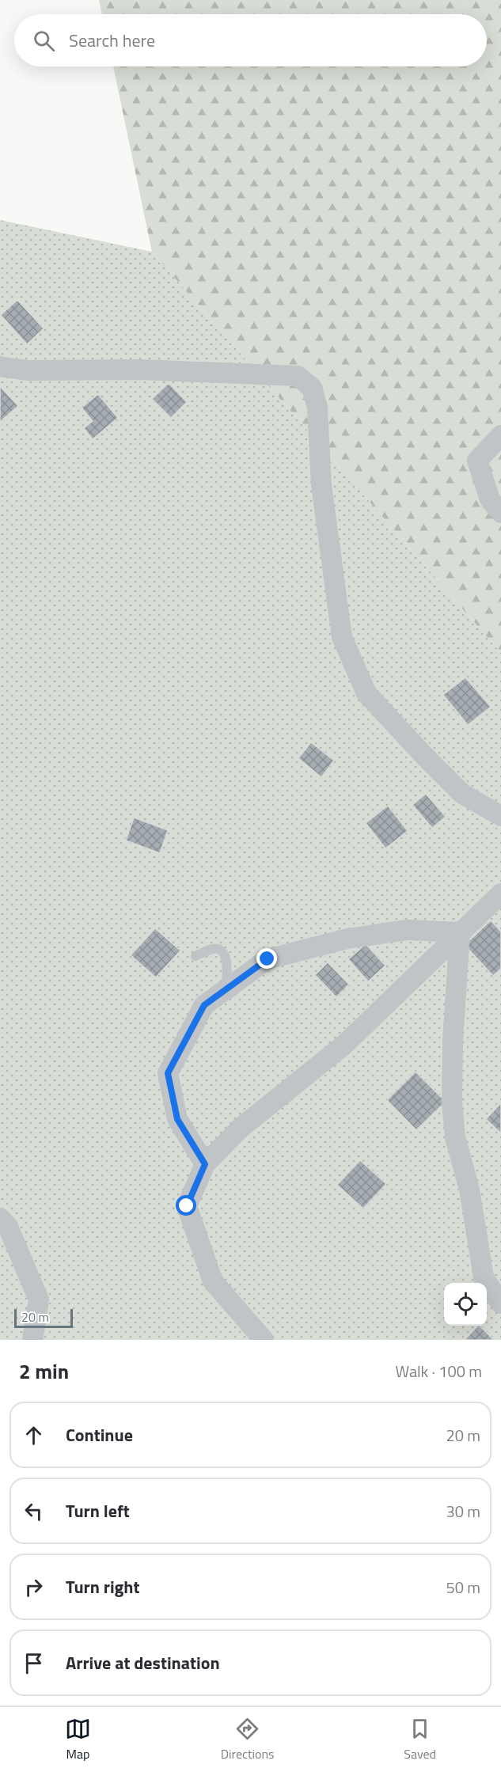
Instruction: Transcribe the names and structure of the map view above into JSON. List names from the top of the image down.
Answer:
{
  "scale_bar": "20 m",
  "page": {
    "search": "Search here",
    "scale": "20 m",
    "heading": ["2 min", "Walk · 100 m"],
    "list": [
      ["Continue", "20 m"],
      ["Turn left", "30 m"],
      ["Turn right", "50 m"],
      "Arrive at destination"
    ],
    "nav": ["Map", "Directions", "Saved"]
  }
}
